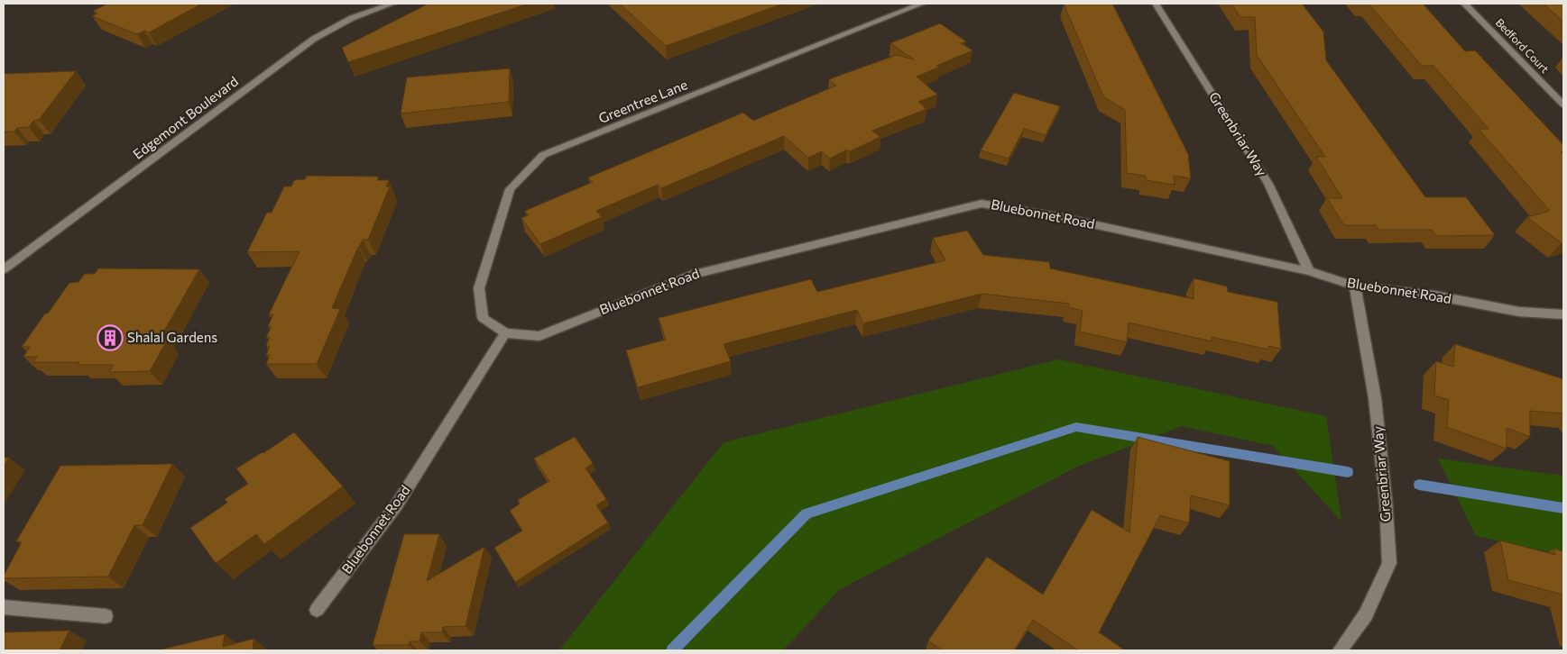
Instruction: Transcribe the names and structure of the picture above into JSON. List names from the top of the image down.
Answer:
{
  "streets": {
    "street": [
      "Bedford Court",
      "Greentree Lane",
      "Edgemont Boulevard",
      "Greenbriar Way",
      "Bluebonnet Road"
    ]
  },
  "crossings": [
    ["Greentree Lane", "Bluebonnet Road"],
    ["Greenbriar Way", "Bluebonnet Road"]
  ],
  "places": {
    "building": ["Shalal Gardens"]
  }
}
